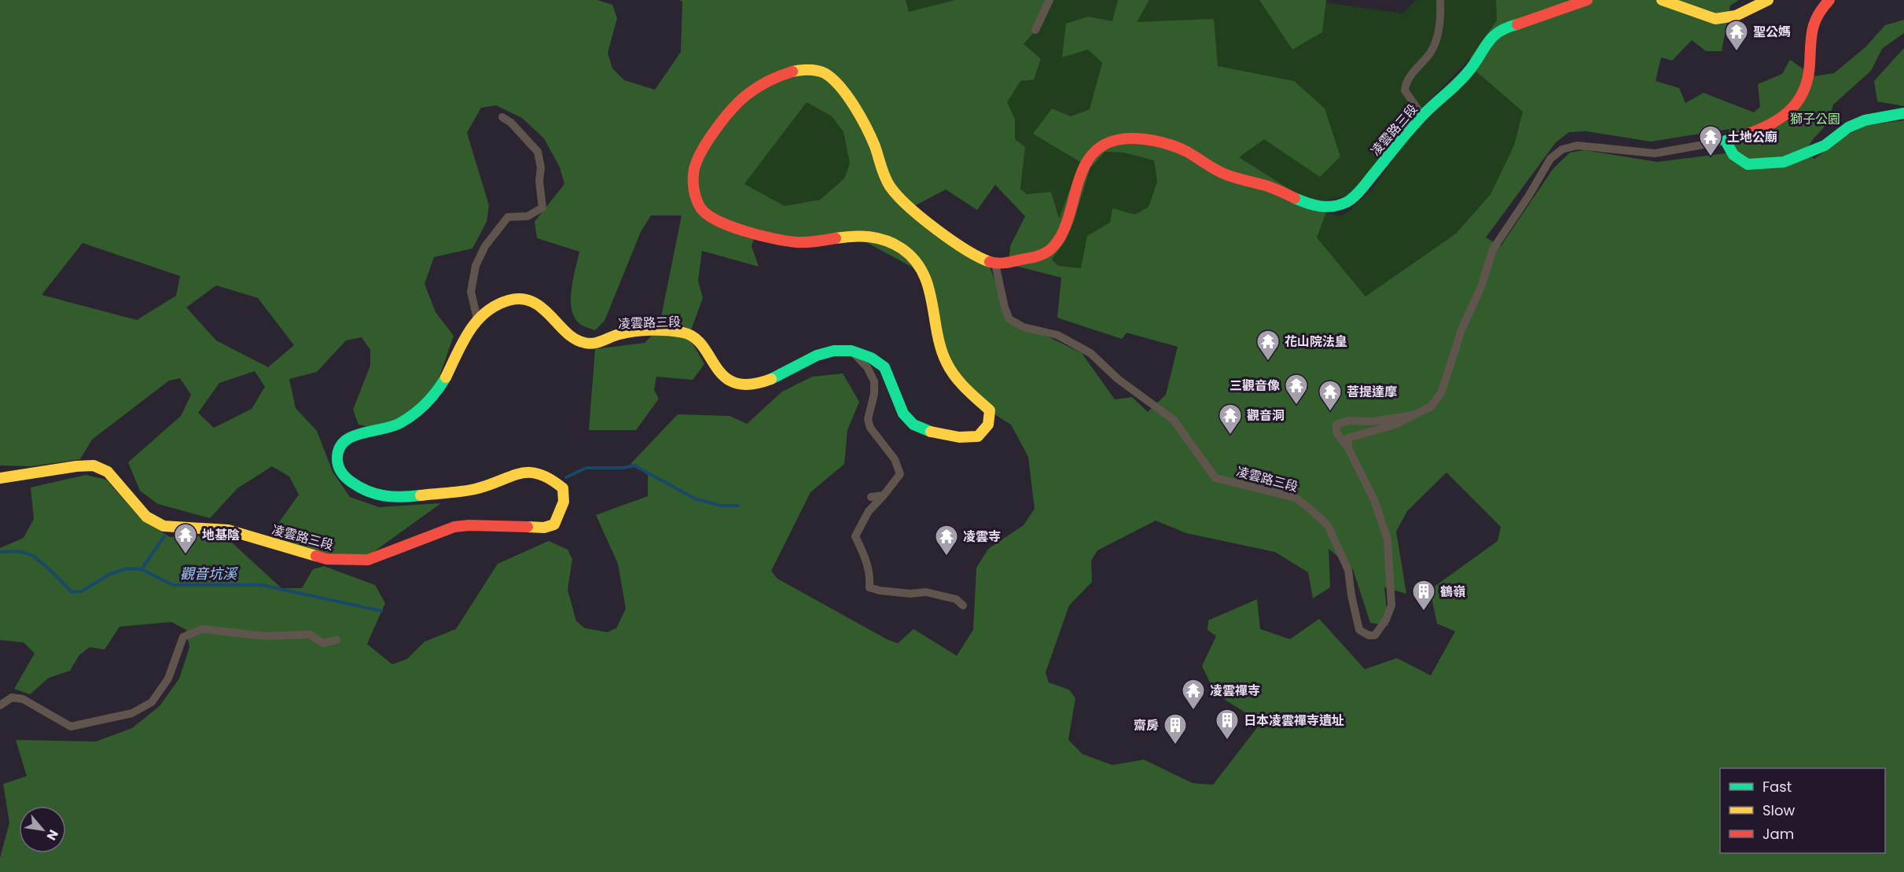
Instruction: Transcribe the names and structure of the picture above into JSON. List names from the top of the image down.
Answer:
{
  "streets": {
    "street": ["凌雲路三段"]
  },
  "water": ["觀音坑溪"],
  "parks": ["獅子公園"],
  "places": {
    "temple": [
      "聖公媽",
      "土地公廟",
      "花山院法皇",
      "三觀音像",
      "菩提達摩",
      "觀音洞",
      "地基陰",
      "凌雲寺",
      "凌雲禪寺"
    ],
    "building": ["鶴嶺", "日本凌雲禪寺遺址", "齋房"]
  },
  "legend": ["Fast", "Slow", "Jam"],
  "north": "bottom right"
}
